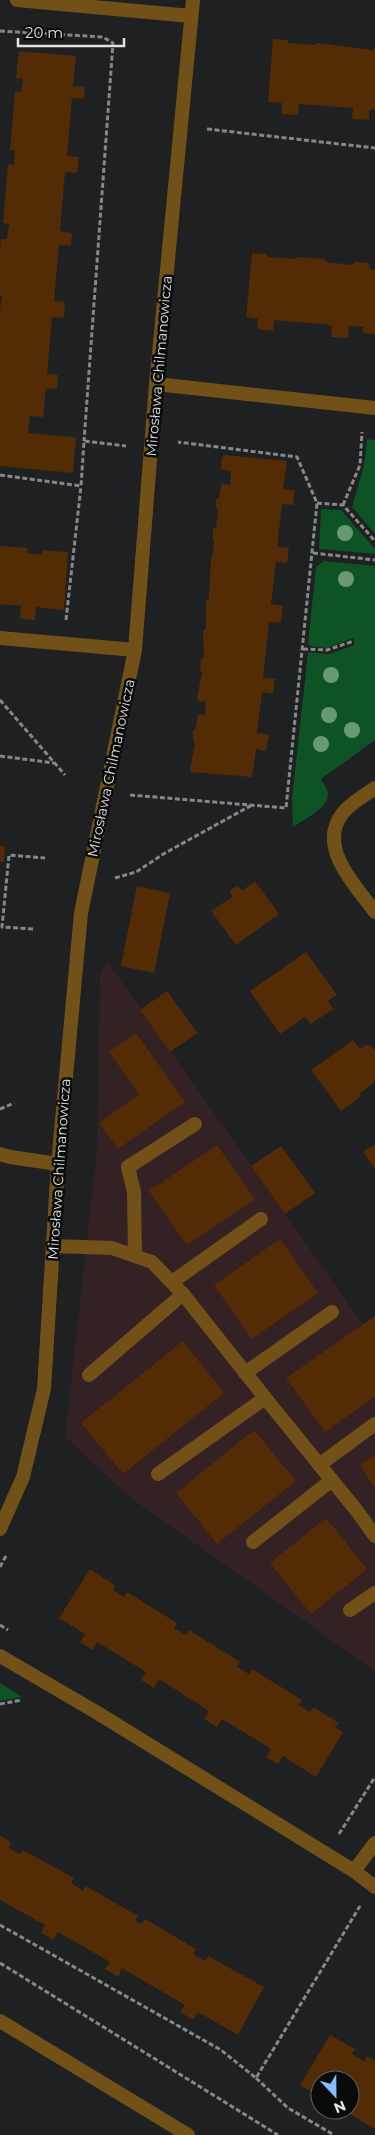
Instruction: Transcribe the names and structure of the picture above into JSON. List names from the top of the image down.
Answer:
{
  "streets": {
    "street": ["Mirosława Chilmanowicza"]
  },
  "scale_bar": "20 m",
  "north": "bottom"
}
